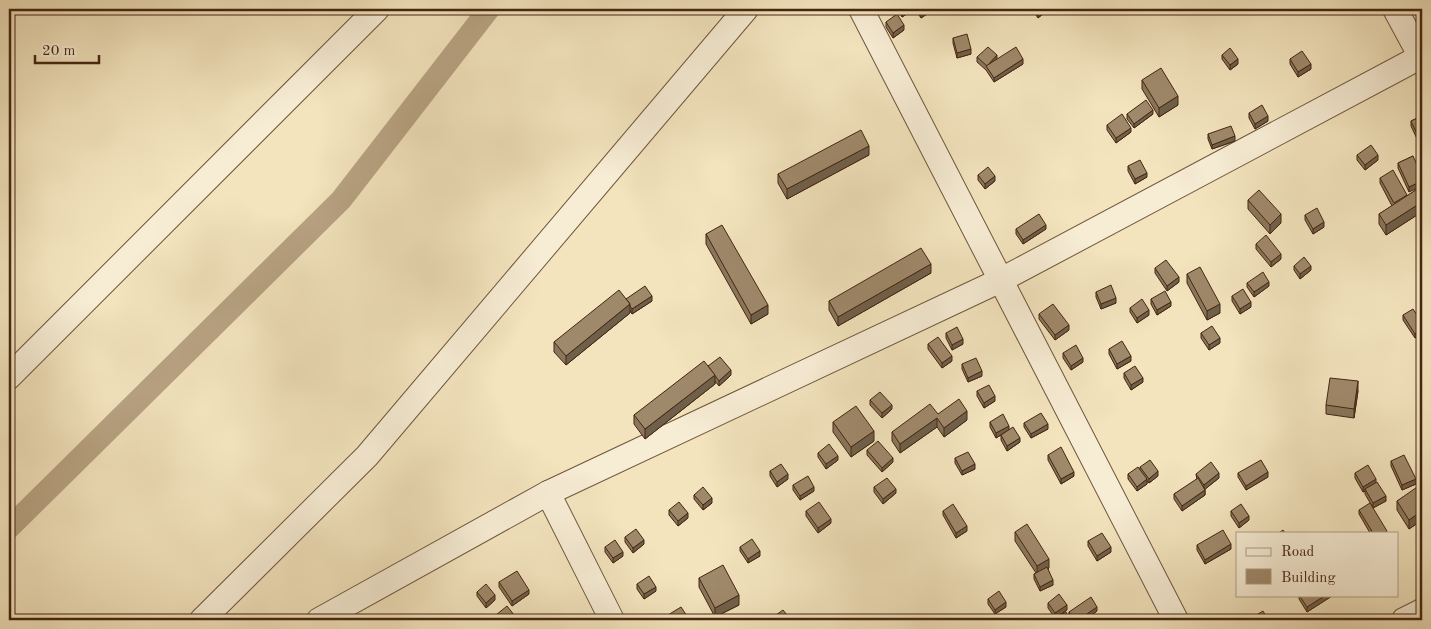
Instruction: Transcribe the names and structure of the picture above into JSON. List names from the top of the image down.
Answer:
{
  "legend": ["Road", "Building"],
  "scale_bar": "20 m"
}
